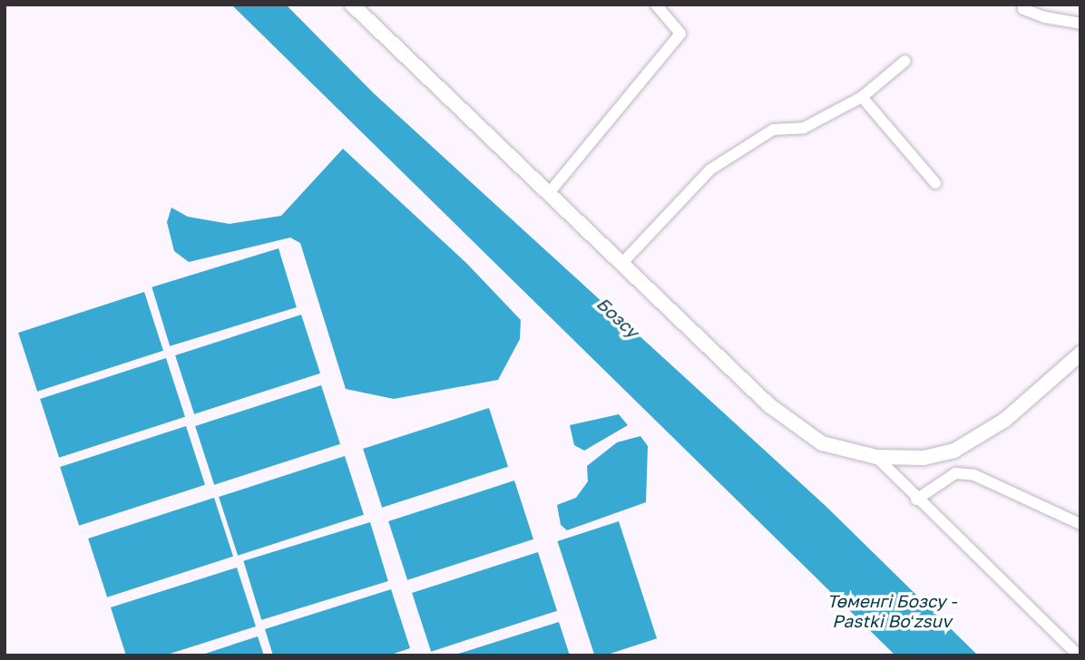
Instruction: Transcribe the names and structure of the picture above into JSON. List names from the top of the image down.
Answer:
{
  "water": ["Бозсу", "Төменгі Бозсу - Pastki Boʻzsuv"]
}
